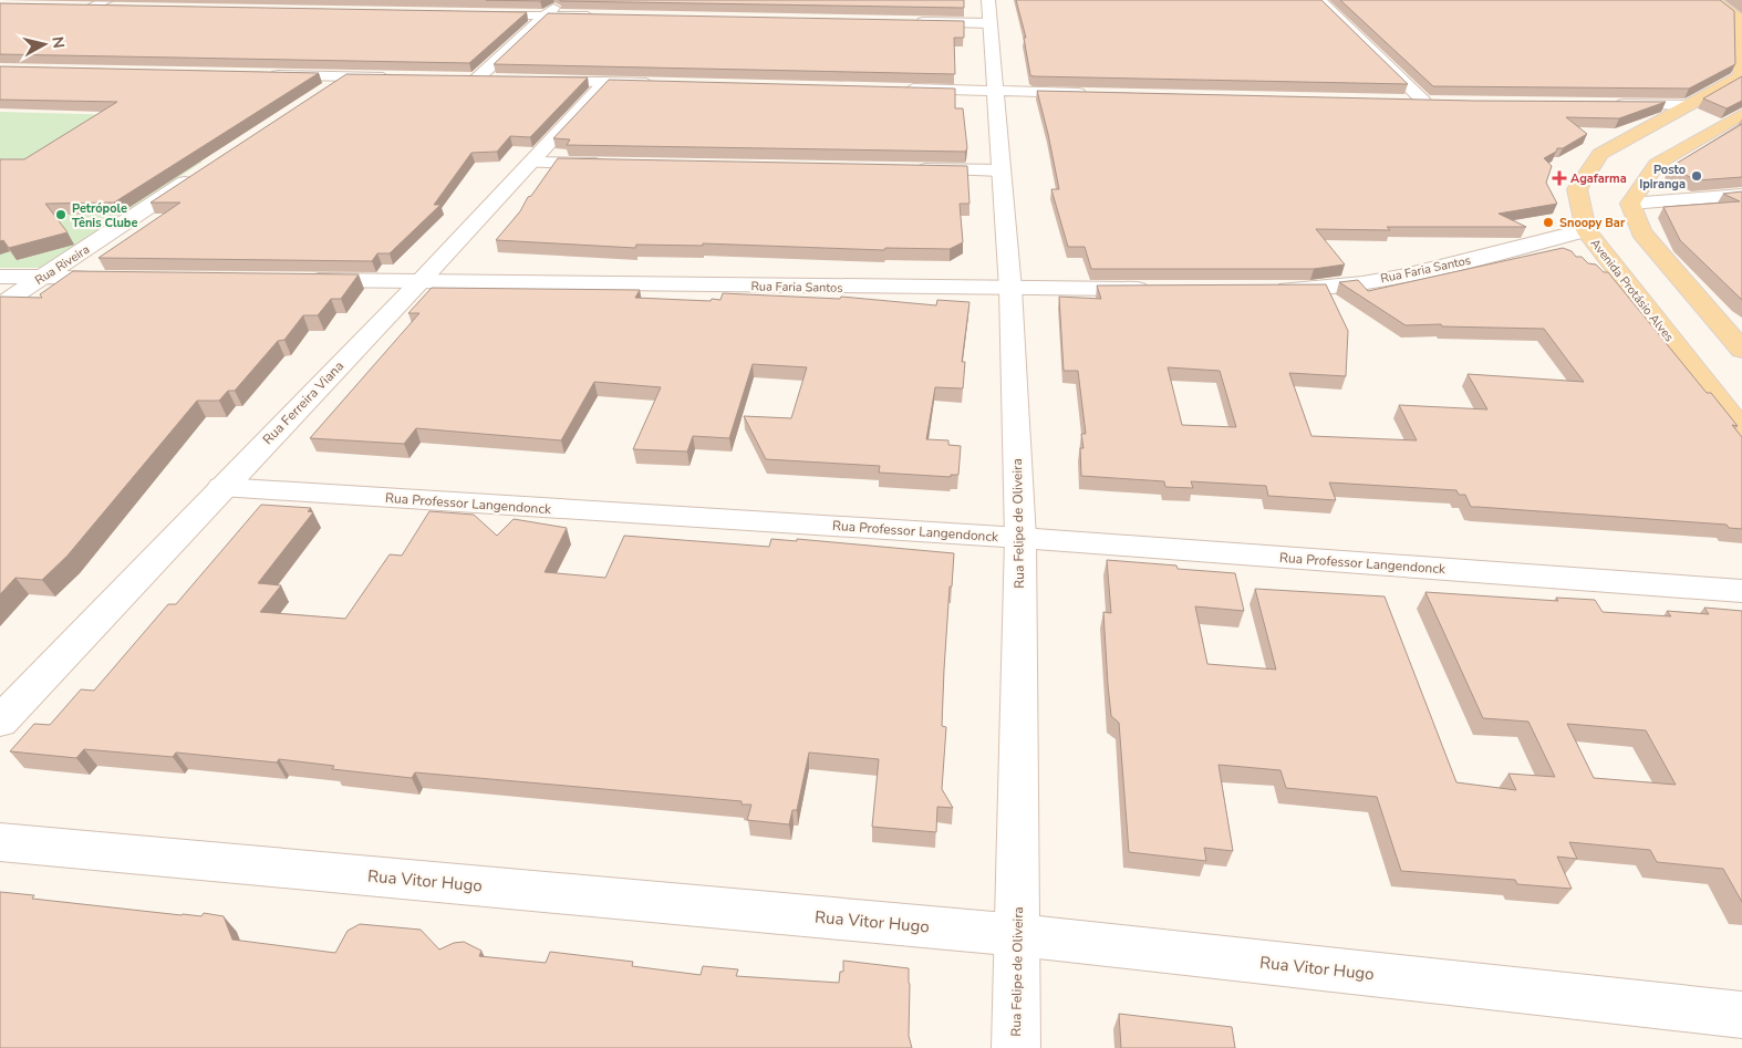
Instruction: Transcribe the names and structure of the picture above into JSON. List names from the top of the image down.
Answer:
{
  "streets": {
    "main road": ["Avenida Protásio Alves"],
    "street": [
      "Rua Riveira",
      "Rua Faria Santos",
      "Rua Ferreira Viana",
      "Rua Professor Langendonck",
      "Rua Felipe de Oliveira",
      "Rua Vitor Hugo"
    ]
  },
  "crossings": [
    ["Rua Faria Santos", "Avenida Protásio Alves"],
    ["Rua Faria Santos", "Rua Ferreira Viana"],
    ["Rua Faria Santos", "Rua Felipe de Oliveira"],
    ["Rua Ferreira Viana", "Rua Professor Langendonck"],
    ["Rua Professor Langendonck", "Rua Felipe de Oliveira"],
    ["Rua Felipe de Oliveira", "Rua Vitor Hugo"]
  ],
  "places": {
    "other": ["Posto Ipiranga", "Petrópole Tênis Clube", "Snoopy Bar"],
    "health": ["Agafarma"]
  },
  "north": "right"
}
